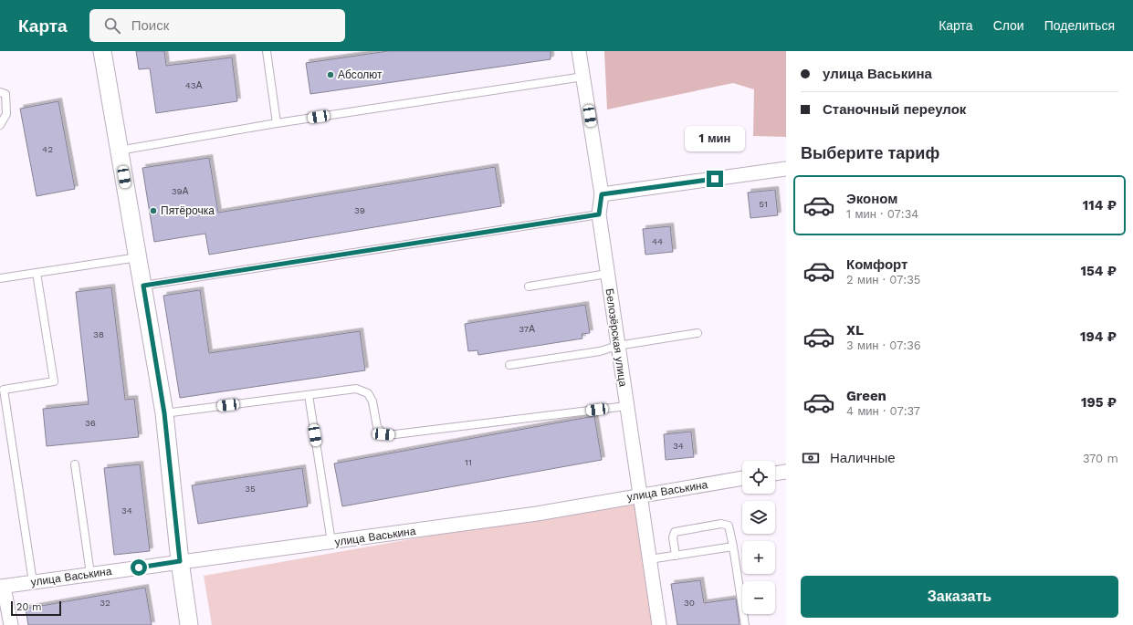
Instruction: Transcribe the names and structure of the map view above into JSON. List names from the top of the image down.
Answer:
{
  "streets": {
    "street": ["Белозёрская улица", "улица Васькина"]
  },
  "crossings": [
    ["Белозёрская улица", "улица Васькина"]
  ],
  "places": ["Абсолют", "Пятёрочка"],
  "house_numbers": [
    "43А",
    "42",
    "39А",
    "51",
    "39",
    "44",
    "37А",
    "38",
    "36",
    "34",
    "11",
    "35",
    "34",
    "32",
    "30"
  ],
  "scale_bar": "20 m",
  "page": {
    "header": "Карта",
    "search": "Поиск",
    "nav": ["Карта", "Слои", "Поделиться"],
    "banner": ["улица Васькина", "Станочный переулок"],
    "bubble": "1 мин",
    "heading": "Выберите тариф",
    "list": [
      {
        "name": "Эконом",
        "note": "1 мин · 07:34",
        "value": "114 ₽"
      },
      {
        "name": "Комфорт",
        "note": "2 мин · 07:35",
        "value": "154 ₽"
      },
      {
        "name": "XL",
        "note": "3 мин · 07:36",
        "value": "194 ₽"
      },
      {
        "name": "Green",
        "note": "4 мин · 07:37",
        "value": "195 ₽"
      }
    ],
    "pay": ["Наличные", "370 m"],
    "map_buttons": ["+", "−"],
    "buttons": "Заказать",
    "scale": "20 m"
  }
}
